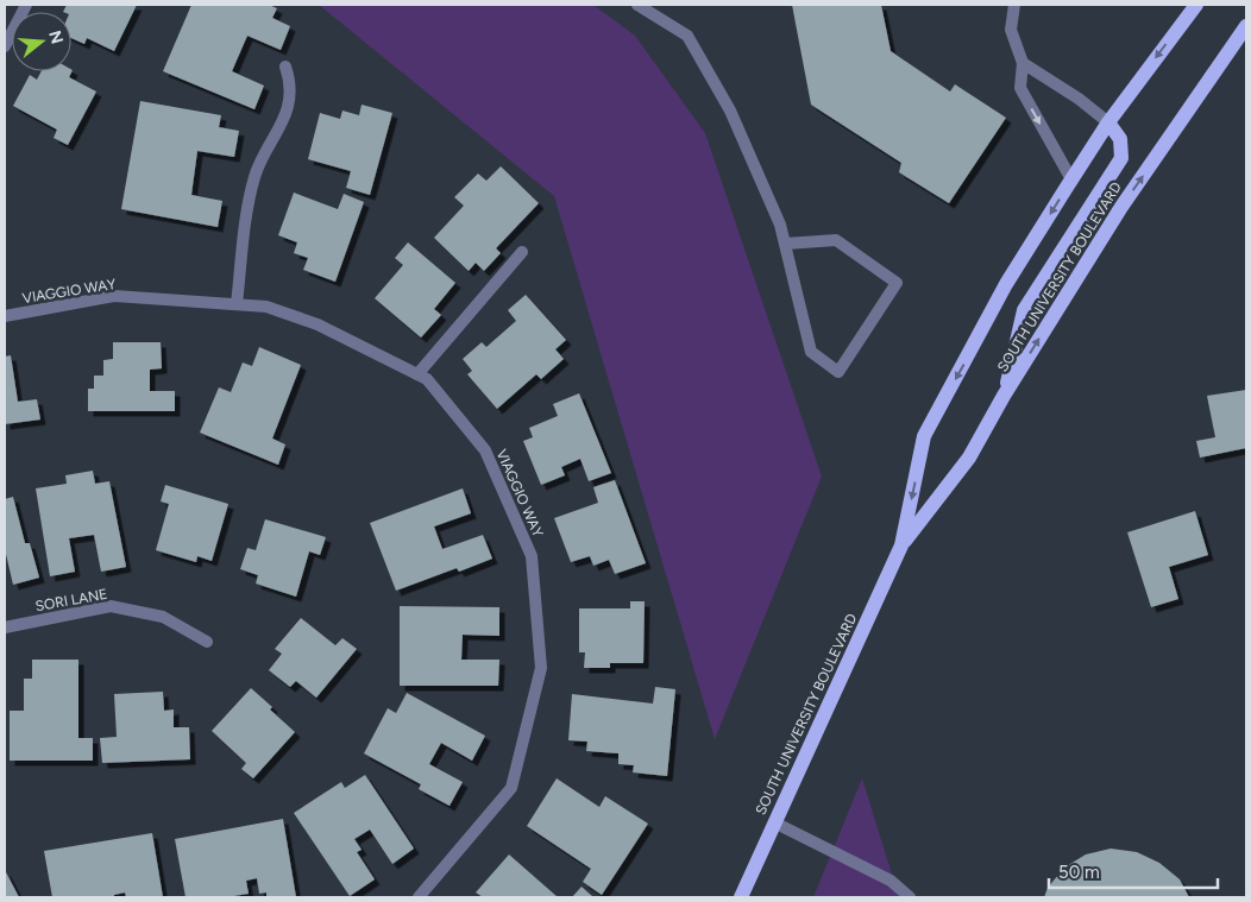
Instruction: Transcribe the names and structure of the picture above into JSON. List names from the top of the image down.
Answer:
{
  "streets": {
    "main road": ["SOUTH UNIVERSITY BOULEVARD"],
    "street": ["VIAGGIO WAY", "SORI LANE"]
  },
  "scale_bar": "50 m",
  "north": "right"
}
